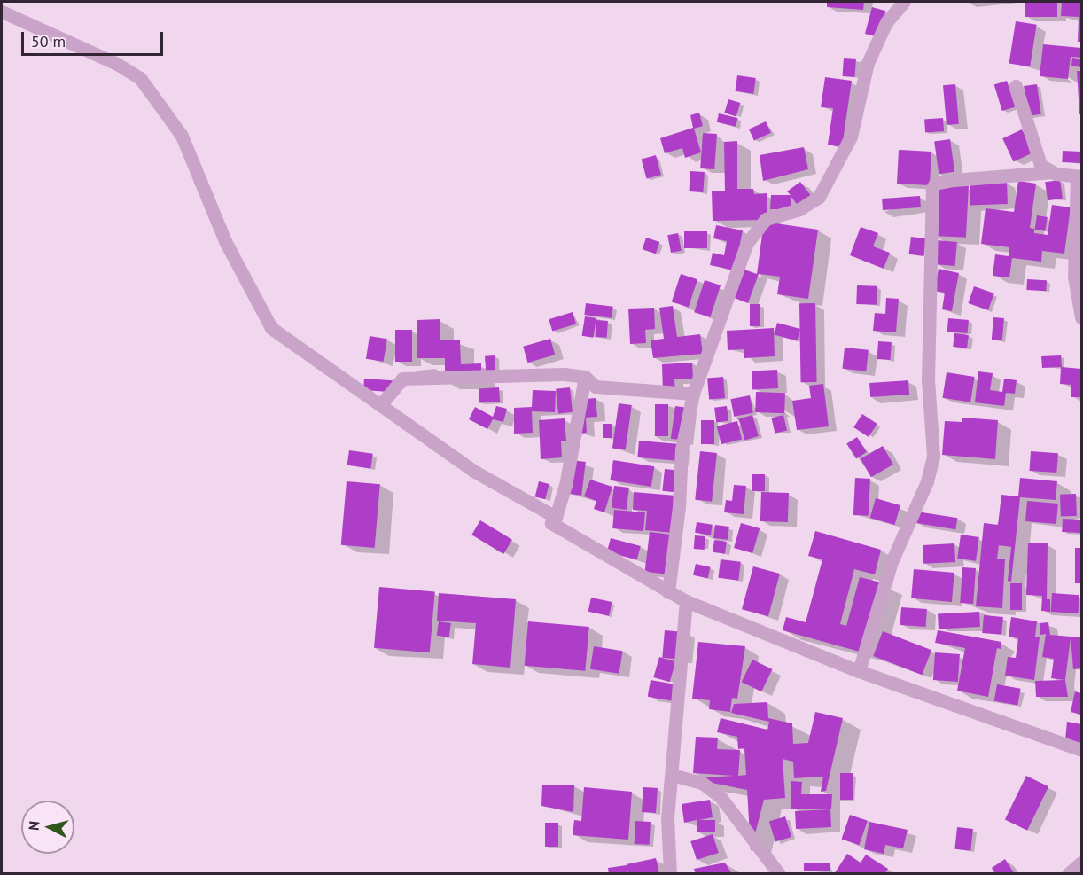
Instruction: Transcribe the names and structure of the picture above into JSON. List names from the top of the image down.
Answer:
{
  "scale_bar": "50 m",
  "north": "left"
}
